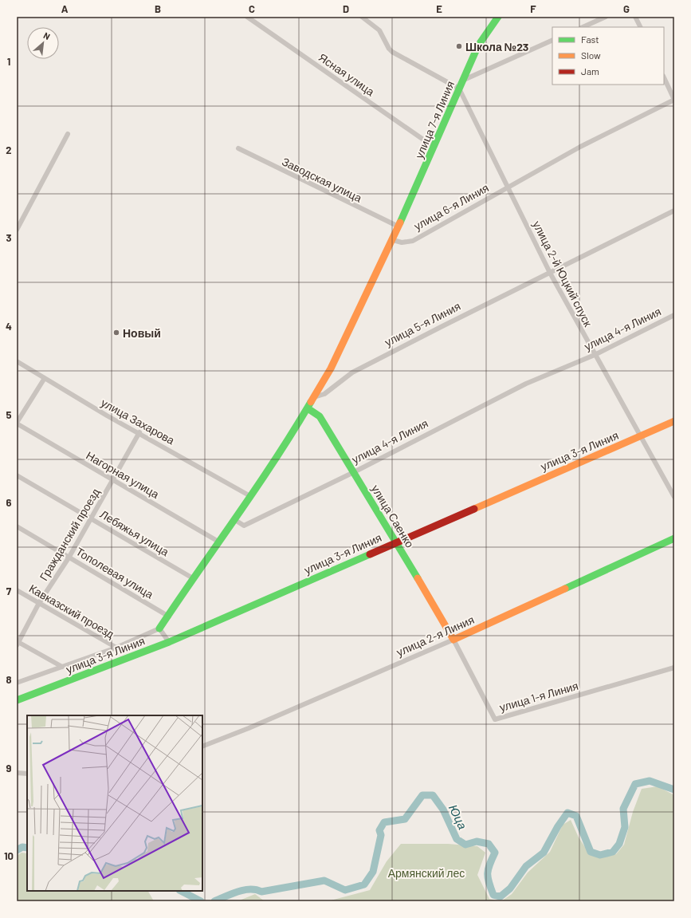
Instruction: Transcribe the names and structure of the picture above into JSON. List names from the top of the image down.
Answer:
{
  "streets": {
    "street": [
      "Ясная улица",
      "улица 7-я Линия",
      "Заводская улица",
      "улица 6-я Линия",
      "улица 2-й Юцкий спуск",
      "улица 5-я Линия",
      "улица 4-я Линия",
      "улица Захарова",
      "улица 3-я Линия",
      "Нагорная улица",
      "улица Саенко",
      "Лебяжья улица",
      "Гражданский проезд",
      "Тополевая улица",
      "Кавказский проезд",
      "улица 2-я Линия",
      "улица 1-я Линия"
    ]
  },
  "crossings": [
    ["Ясная улица", "улица 7-я Линия"],
    ["улица 7-я Линия", "Заводская улица"],
    ["улица 7-я Линия", "улица 6-я Линия"],
    ["улица 7-я Линия", "улица 2-й Юцкий спуск"],
    ["улица 6-я Линия", "улица 2-й Юцкий спуск"],
    ["улица 2-й Юцкий спуск", "улица 5-я Линия"],
    ["улица 2-й Юцкий спуск", "улица 4-я Линия"],
    ["улица 2-й Юцкий спуск", "улица 3-я Линия"],
    ["улица 4-я Линия", "улица Саенко"],
    ["улица Захарова", "Гражданский проезд"],
    ["улица 3-я Линия", "улица Саенко"],
    ["улица 3-я Линия", "Кавказский проезд"],
    ["Нагорная улица", "Гражданский проезд"],
    ["улица Саенко", "улица 2-я Линия"],
    ["улица Саенко", "улица 1-я Линия"],
    ["Лебяжья улица", "Гражданский проезд"],
    ["Гражданский проезд", "Тополевая улица"],
    ["Гражданский проезд", "Кавказский проезд"],
    ["улица 2-я Линия", "улица 1-я Линия"]
  ],
  "water": ["Юца"],
  "parks": ["Армянский лес"],
  "places": ["Школа №23", "Новый"],
  "legend": ["Fast", "Slow", "Jam"],
  "north": "top right",
  "grid": {
    "columns": [
      "A",
      "B",
      "C",
      "D",
      "E",
      "F",
      "G"
    ],
    "rows": [
      "1",
      "2",
      "3",
      "4",
      "5",
      "6",
      "7",
      "8",
      "9",
      "10"
    ]
  }
}
